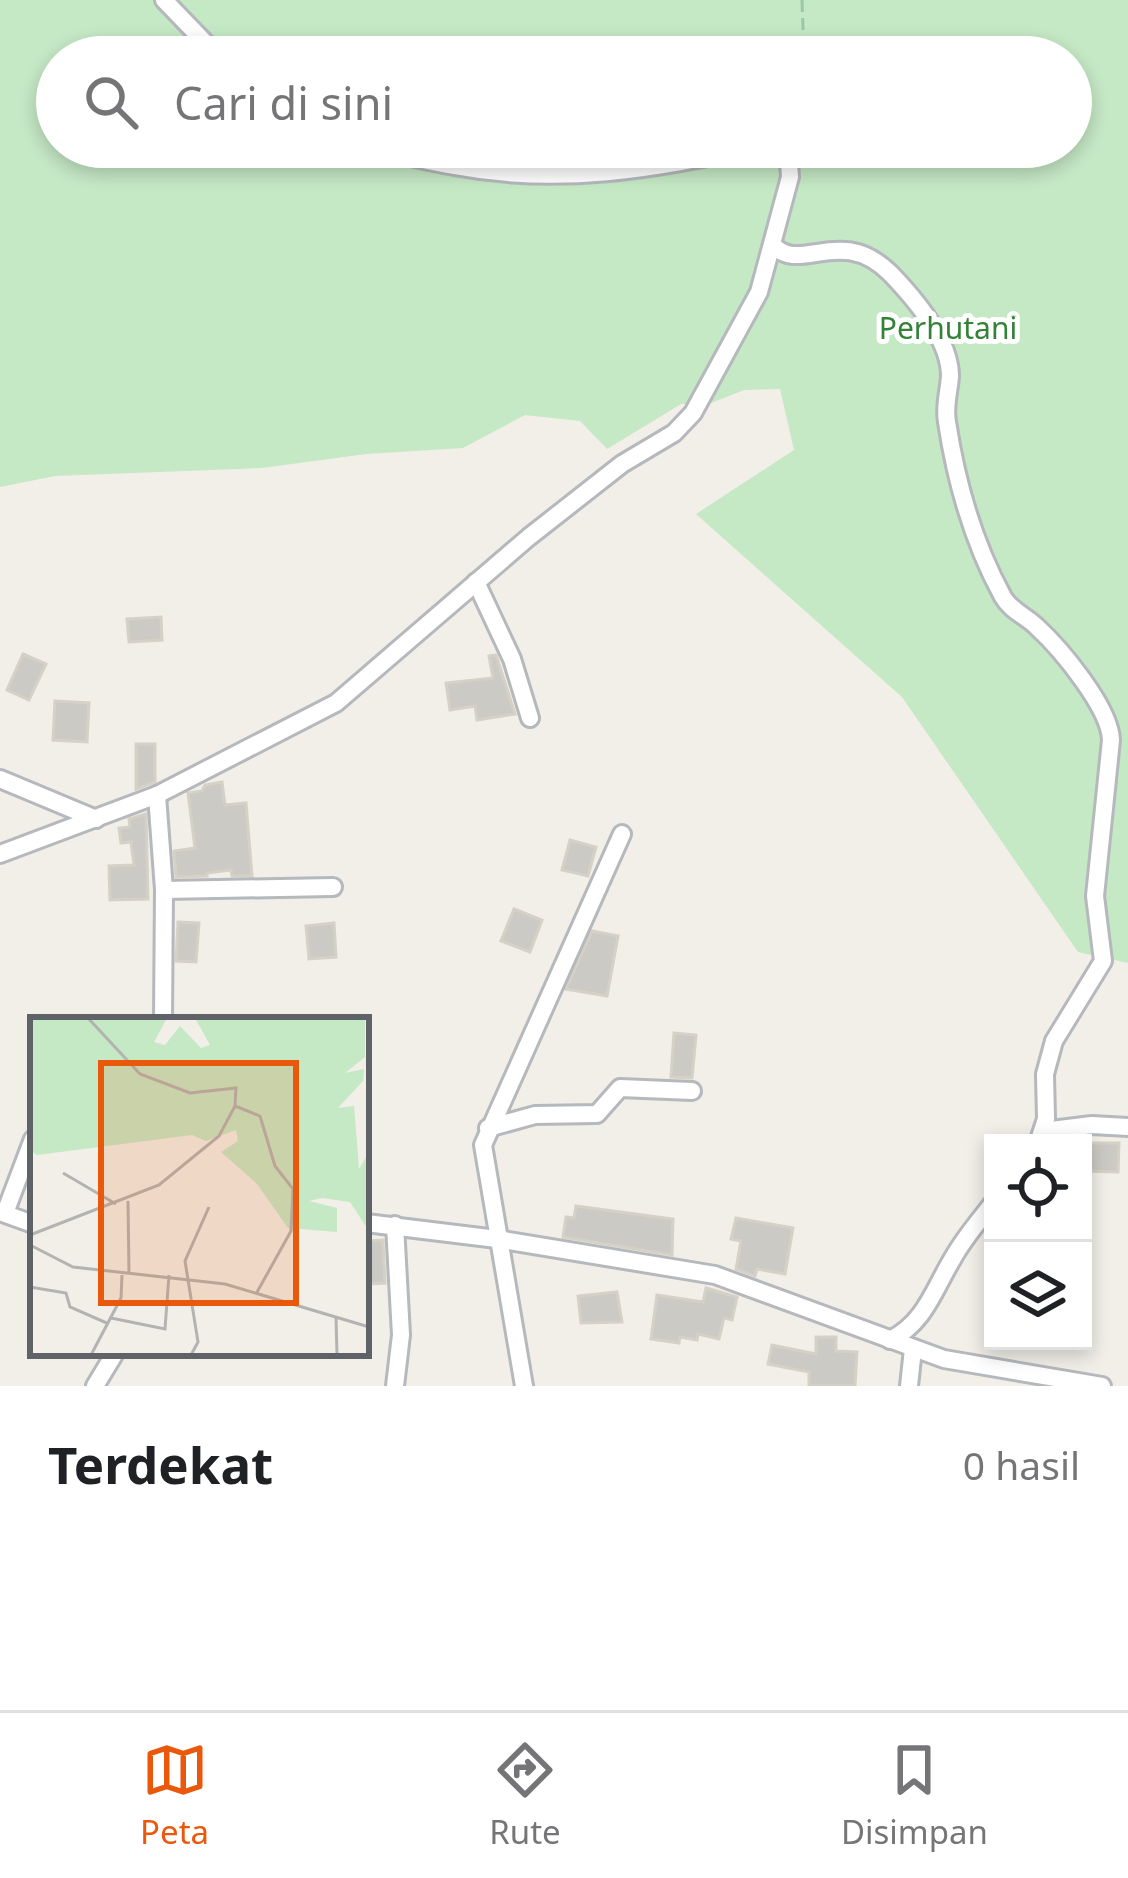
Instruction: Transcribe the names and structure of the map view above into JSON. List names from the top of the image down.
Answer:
{
  "parks": ["Perhutani"],
  "page": {
    "search": "Cari di sini",
    "heading": ["Terdekat", "0 hasil"],
    "nav": ["Peta", "Rute", "Disimpan"]
  }
}
